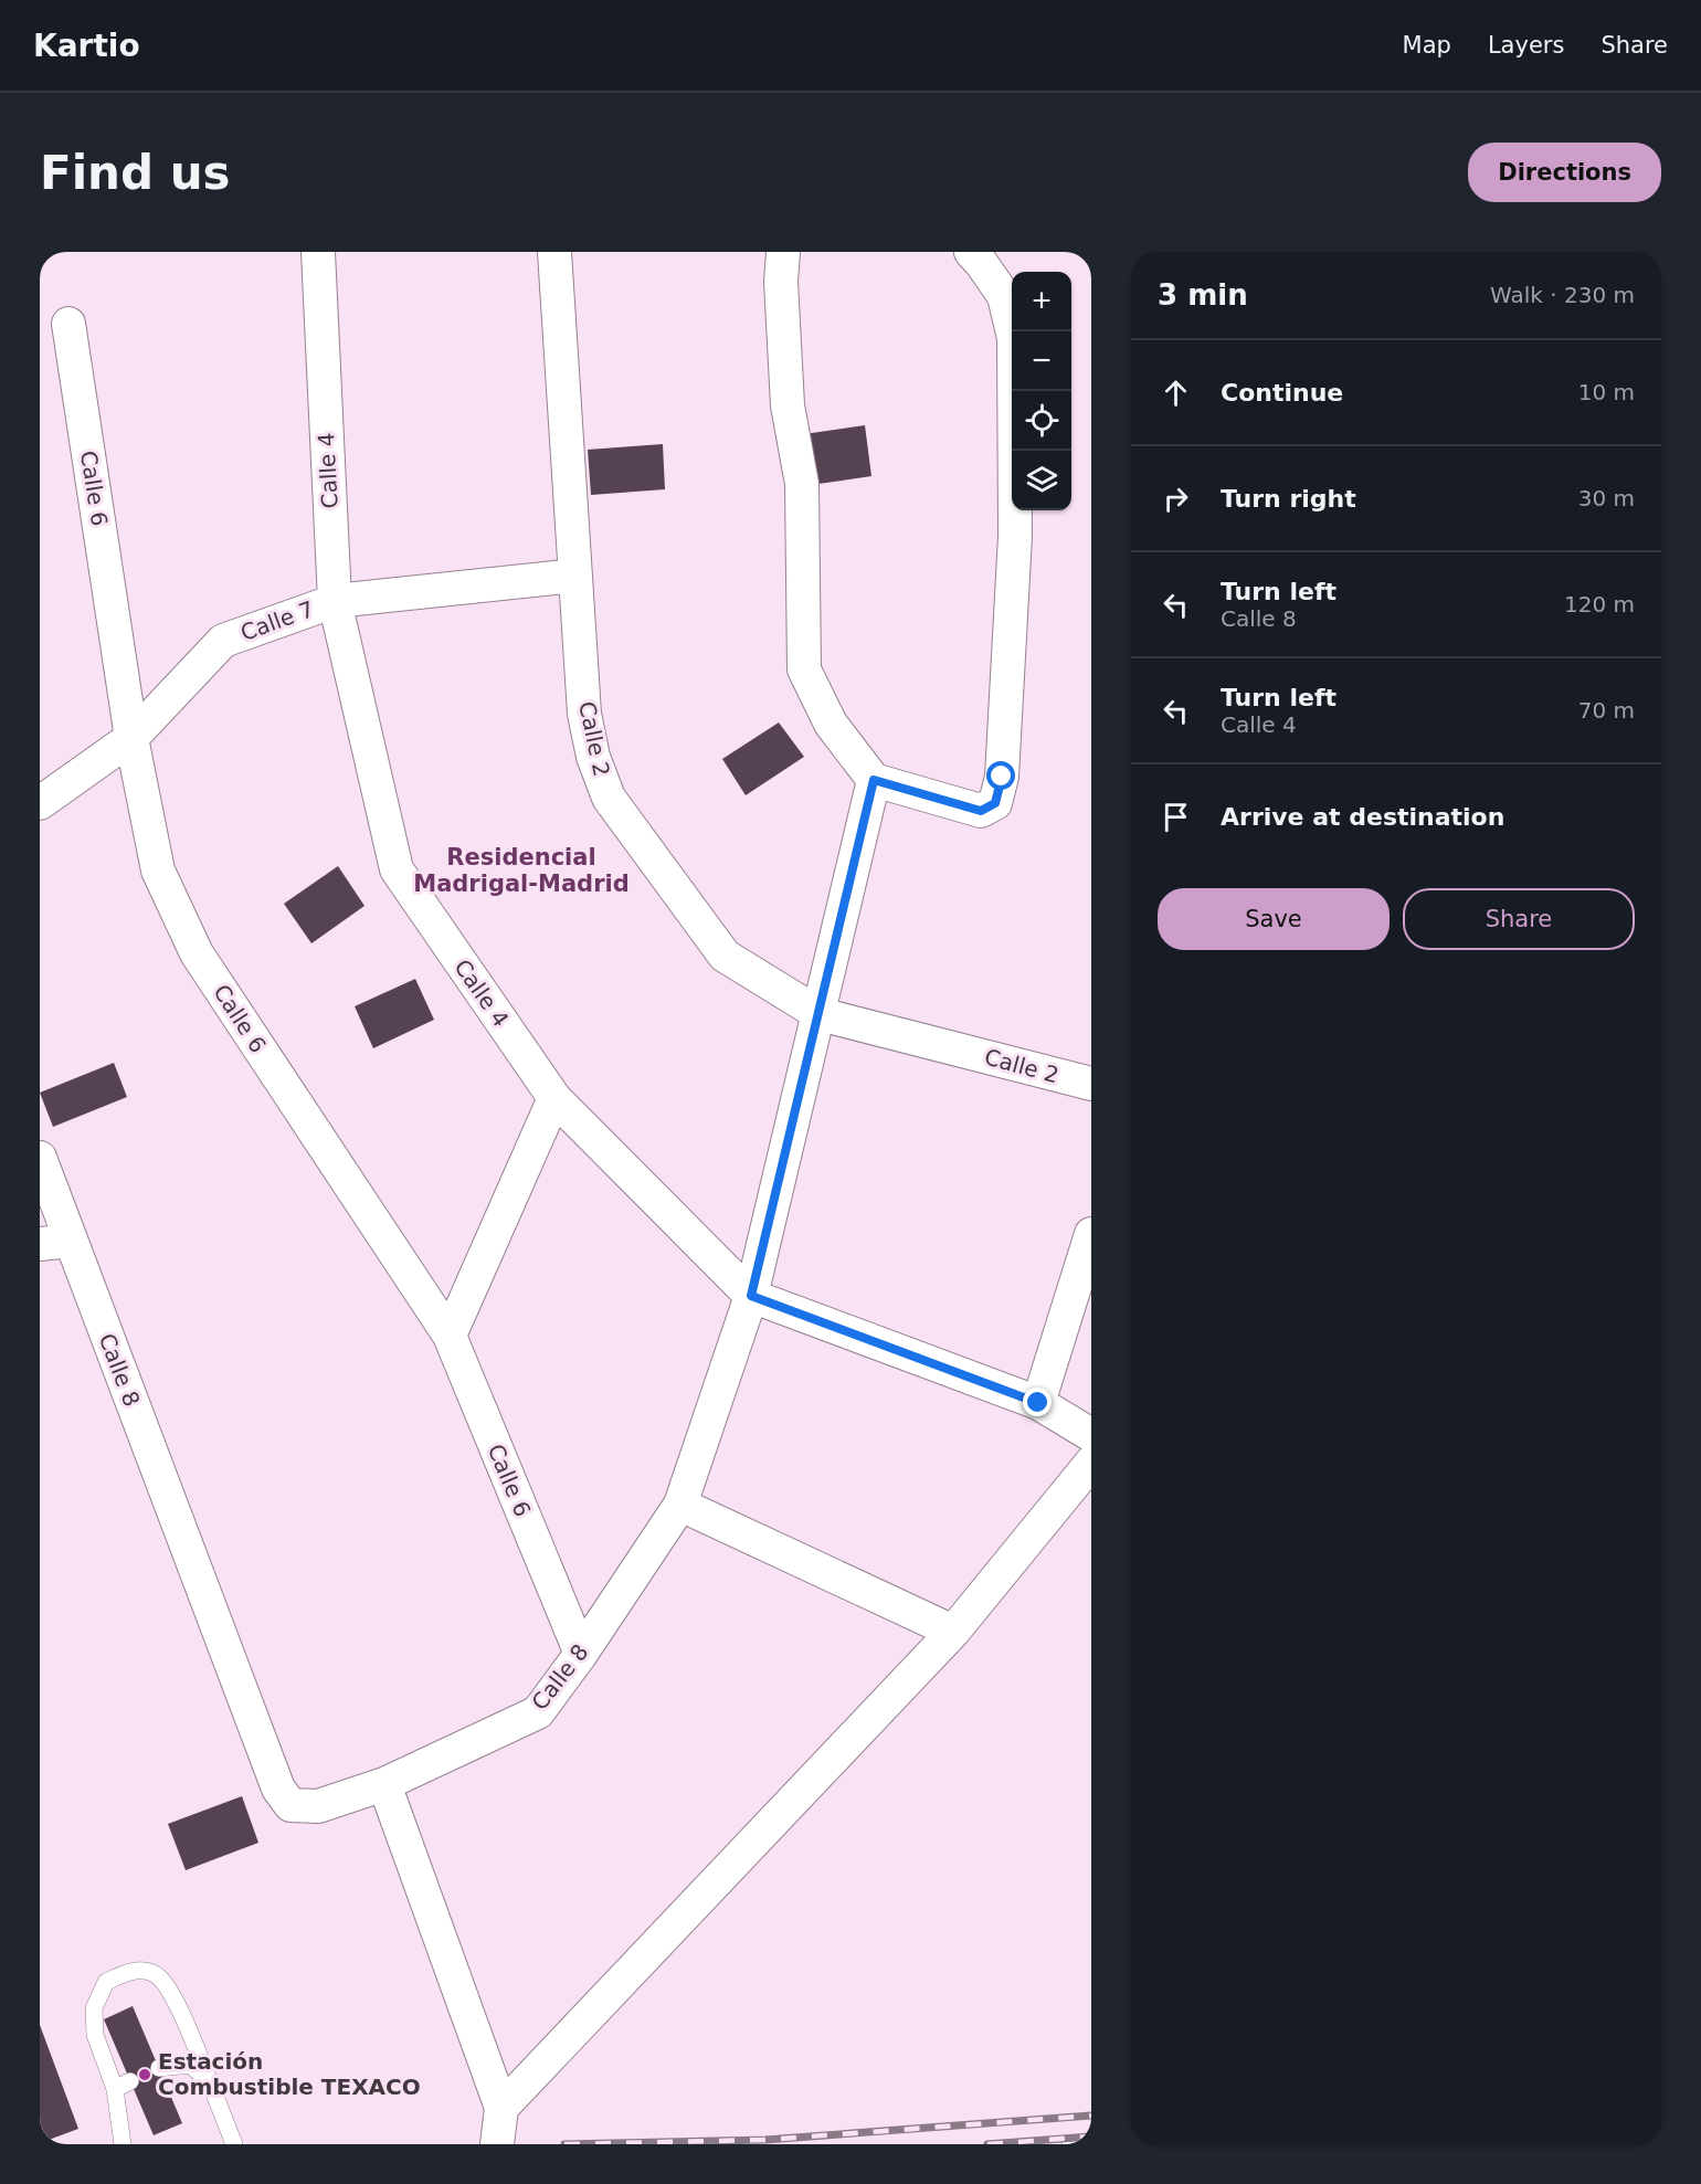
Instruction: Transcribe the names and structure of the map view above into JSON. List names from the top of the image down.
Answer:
{
  "streets": {
    "street": [
      "Calle 4",
      "Calle 6",
      "Calle 7",
      "Calle 2",
      "Calle 8"
    ]
  },
  "crossings": [
    ["Calle 4", "Calle 7"],
    ["Calle 4", "Calle 8"],
    ["Calle 6", "Calle 7"],
    ["Calle 6", "Calle 8"],
    ["Calle 7", "Calle 2"],
    ["Calle 2", "Calle 8"]
  ],
  "districts": ["Residencial Madrigal-Madrid"],
  "places": ["Estación Combustible TEXACO"],
  "page": {
    "header": "Kartio",
    "nav": ["Map", "Layers", "Share"],
    "buttons": [
      "Directions",
      ["Save", "Share"]
    ],
    "title": "Find us",
    "heading": ["3 min", "Walk · 230 m"],
    "map_buttons": ["+", "−"],
    "list": [
      ["Continue", "10 m"],
      ["Turn right", "30 m"],
      ["Turn left", "Calle 8", "120 m"],
      ["Turn left", "Calle 4", "70 m"],
      "Arrive at destination"
    ]
  }
}
